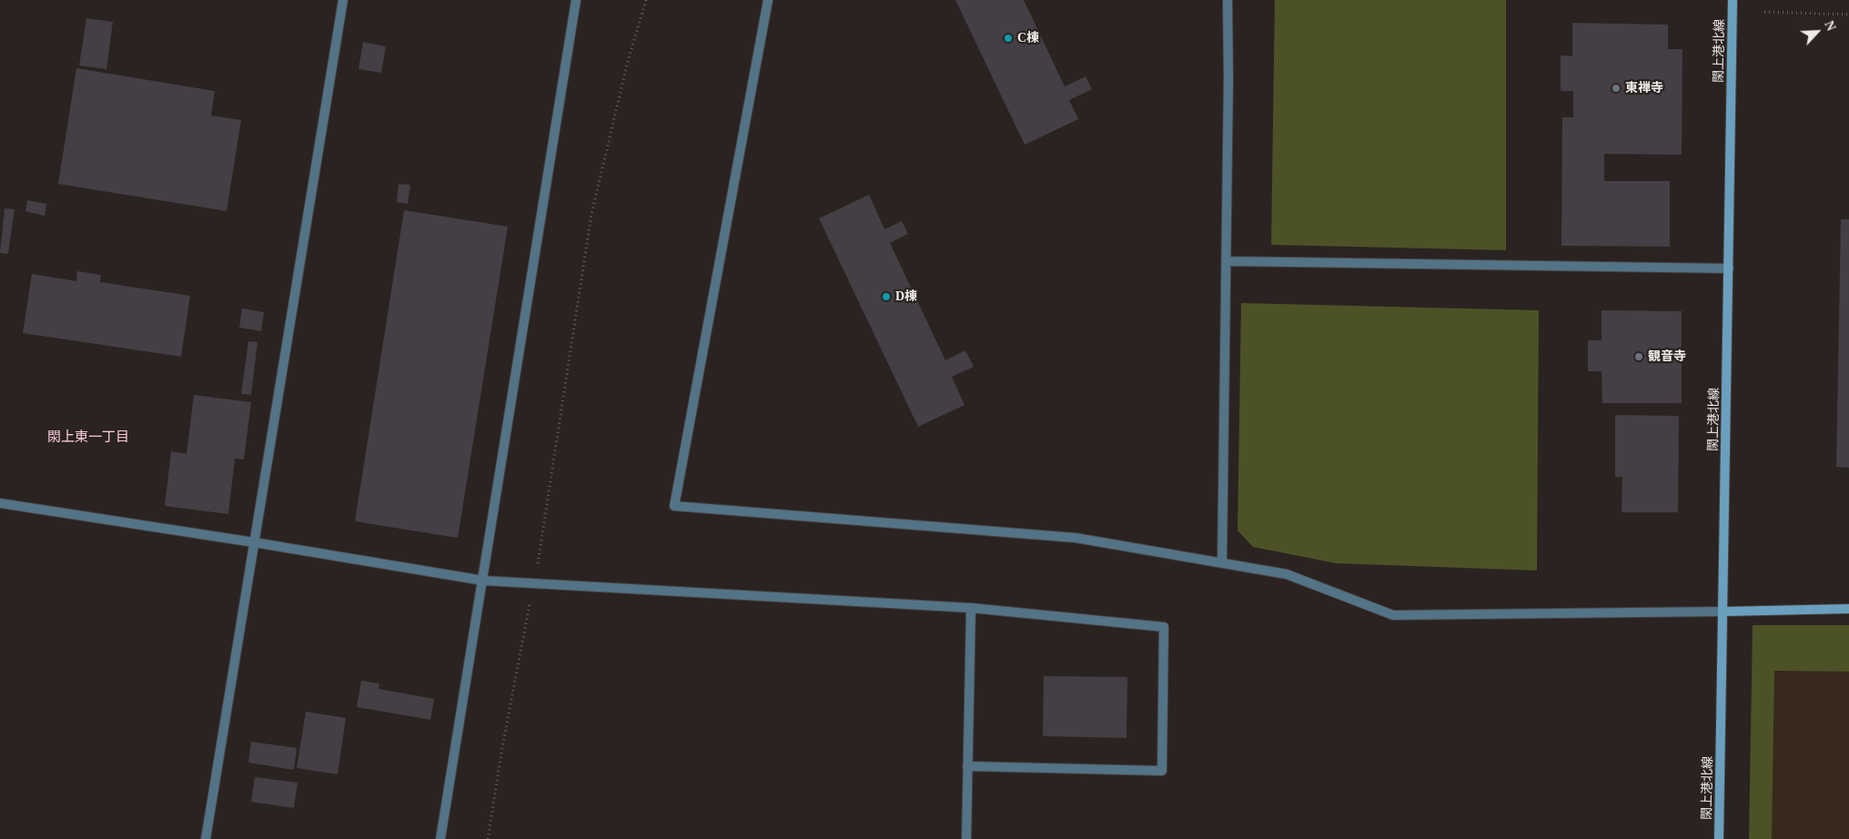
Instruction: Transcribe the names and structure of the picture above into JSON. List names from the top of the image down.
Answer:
{
  "streets": {
    "street": ["閖上港北線"]
  },
  "districts": ["閖上東一丁目"],
  "places": [
    "C棟",
    "東禅寺",
    "D棟",
    "観音寺"
  ],
  "north": "top right"
}
